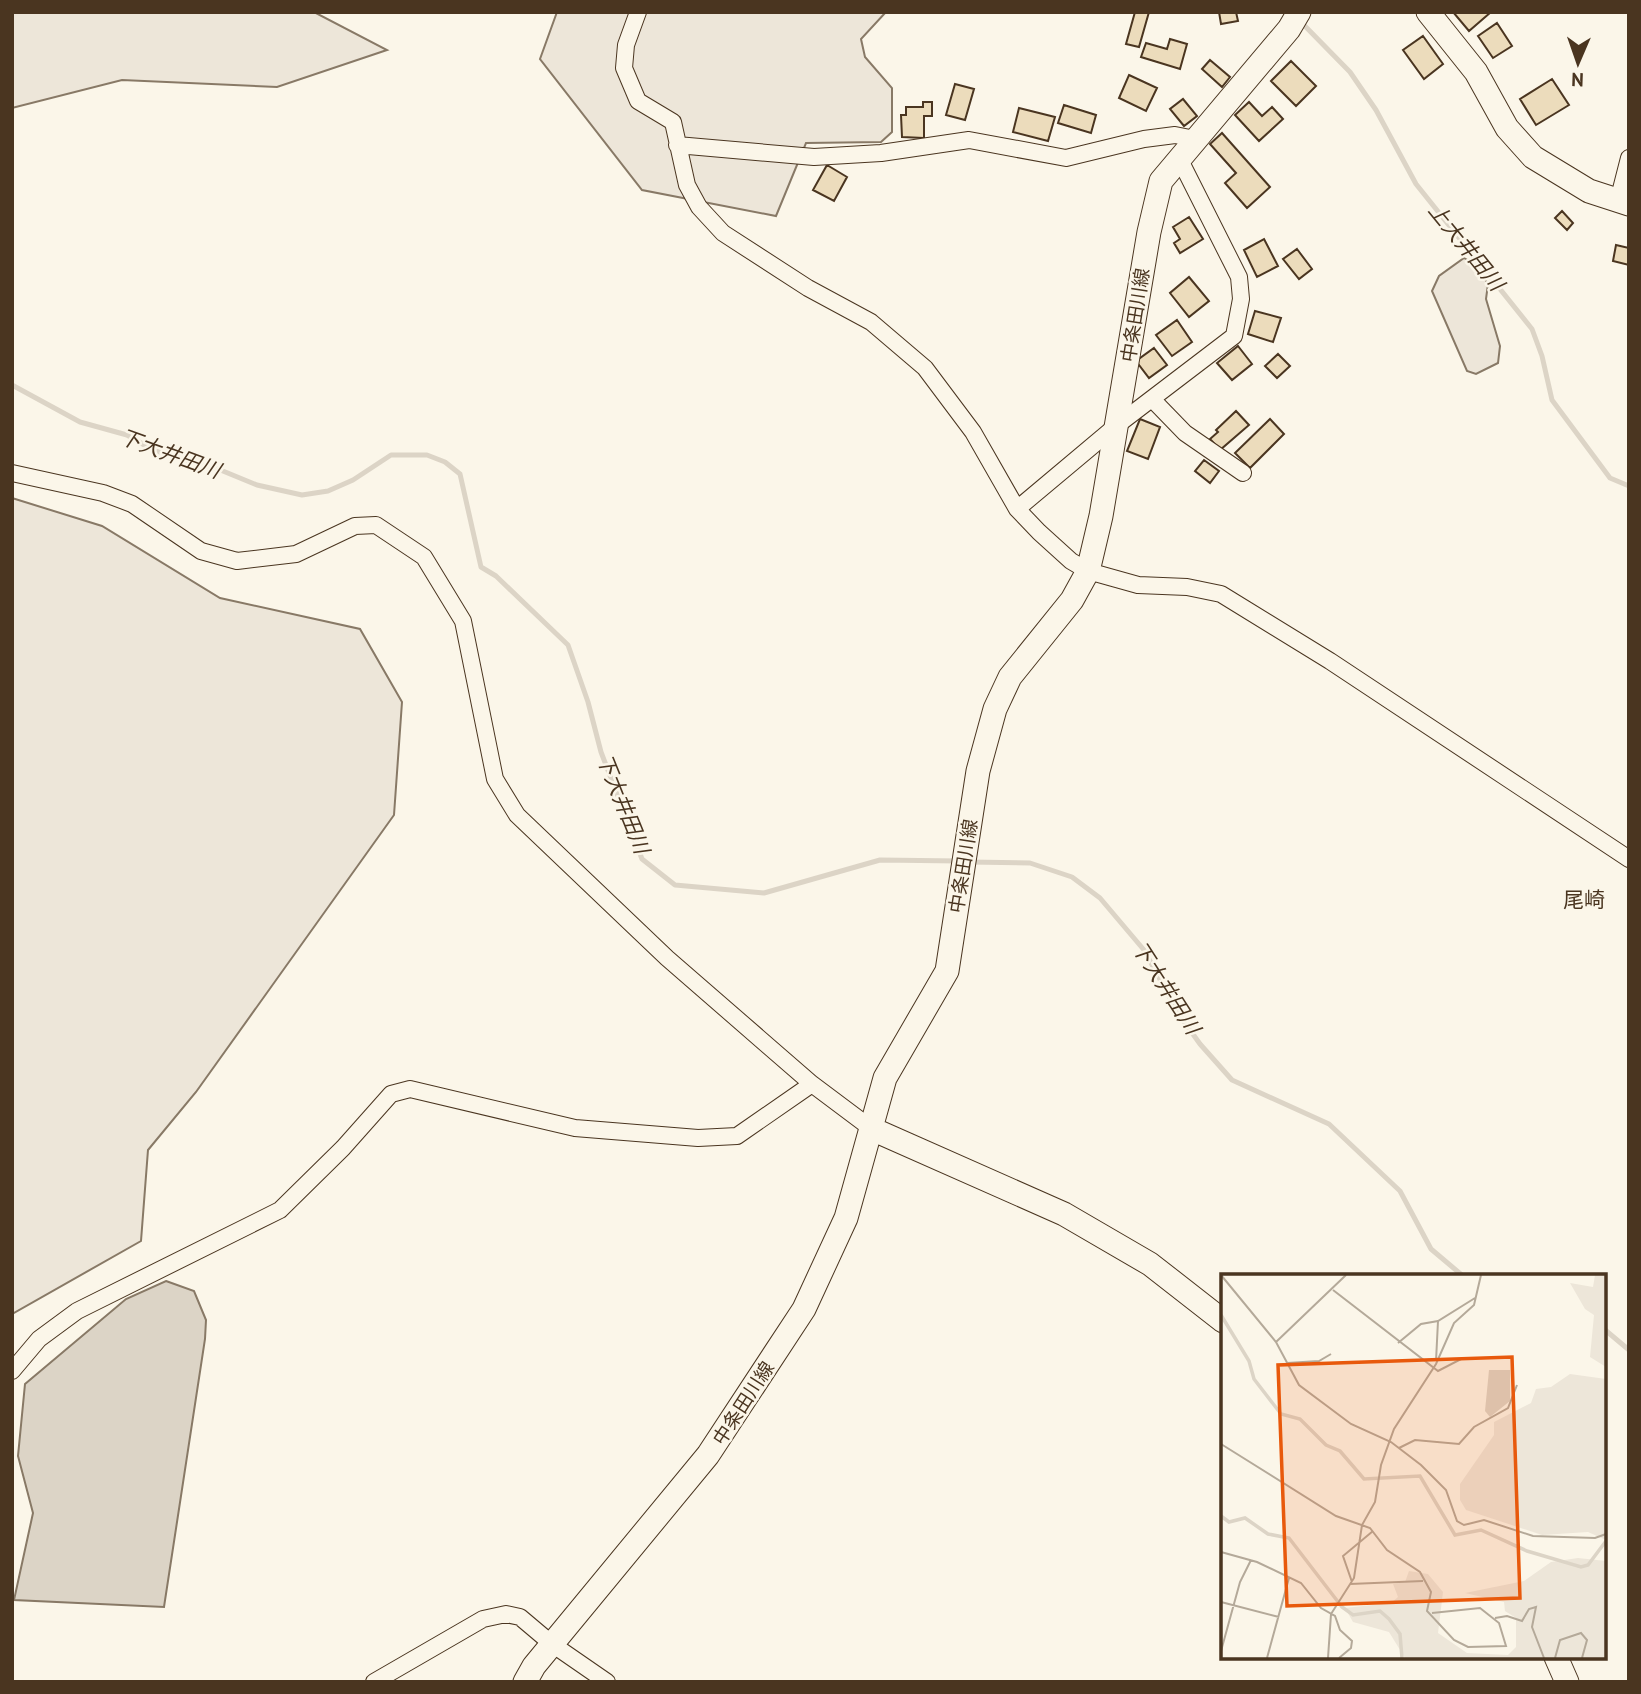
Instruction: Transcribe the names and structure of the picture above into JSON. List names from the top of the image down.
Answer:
{
  "streets": {
    "main road": ["中条田川線"]
  },
  "districts": ["尾崎"],
  "water": ["上大井田川", "下大井田川"],
  "north": "bottom"
}
